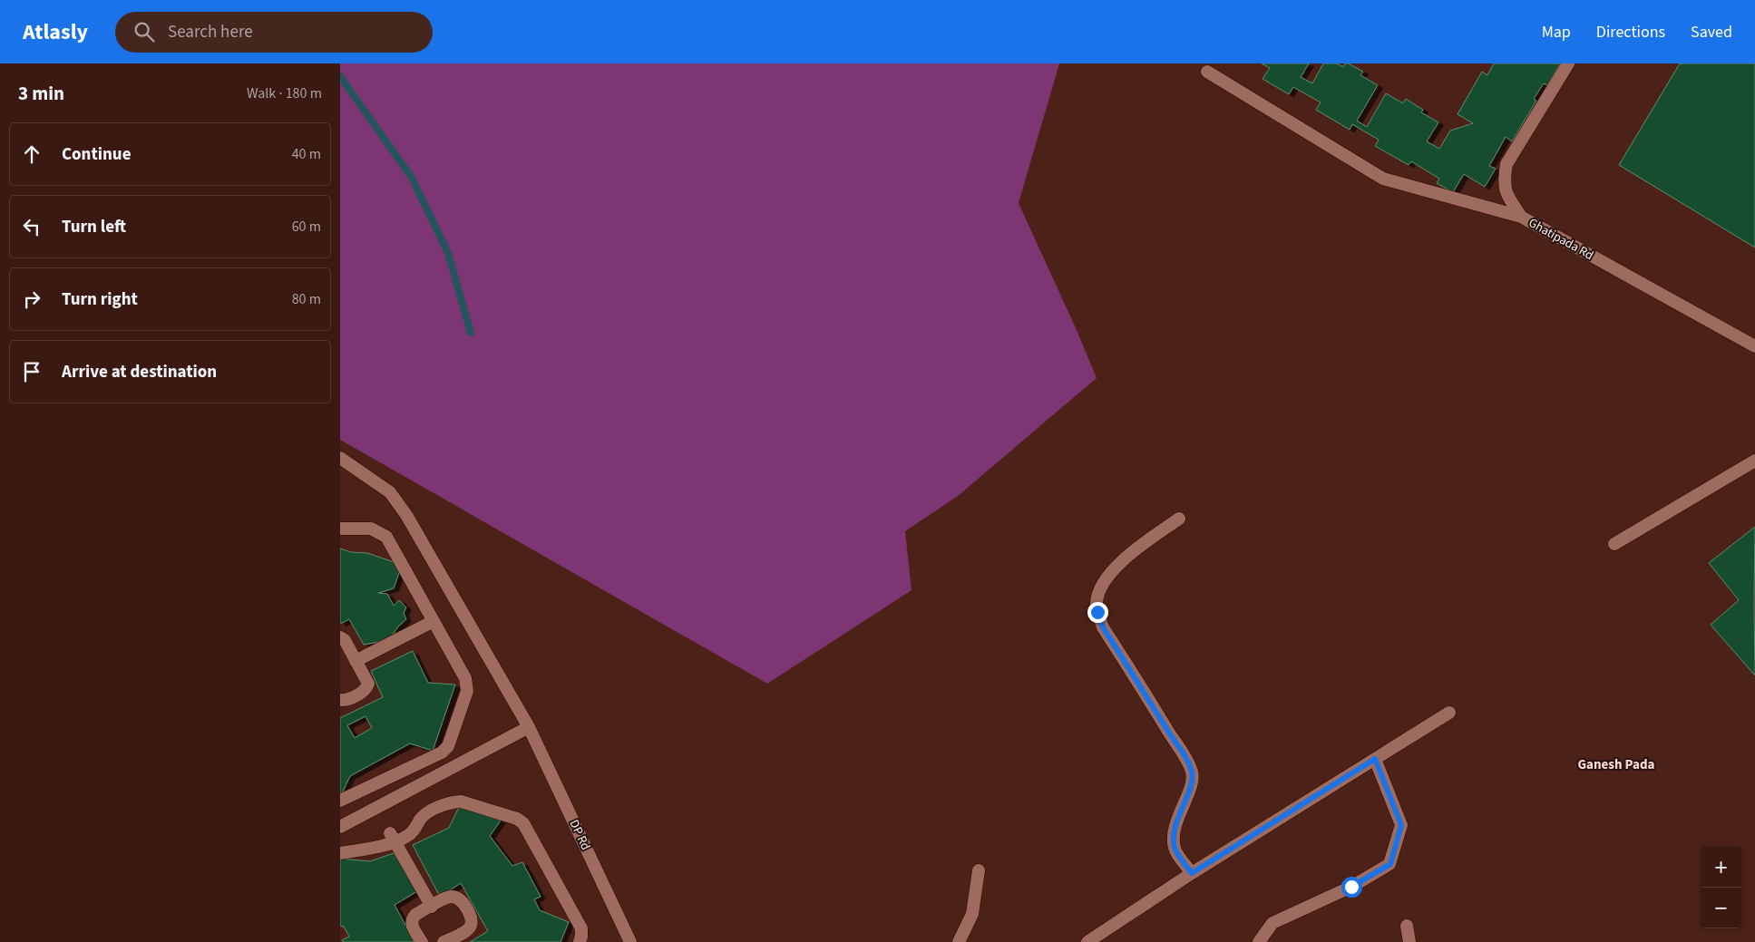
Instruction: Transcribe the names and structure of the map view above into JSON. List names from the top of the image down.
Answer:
{
  "streets": {
    "street": ["Ghatipada Rd", "DP Rd"]
  },
  "districts": ["Ganesh Pada"],
  "page": {
    "header": "Atlasly",
    "search": "Search here",
    "nav": ["Map", "Directions", "Saved"],
    "heading": ["3 min", "Walk · 180 m"],
    "list": [
      ["Continue", "40 m"],
      ["Turn left", "60 m"],
      ["Turn right", "80 m"],
      "Arrive at destination"
    ],
    "map_buttons": ["+", "−"]
  }
}
